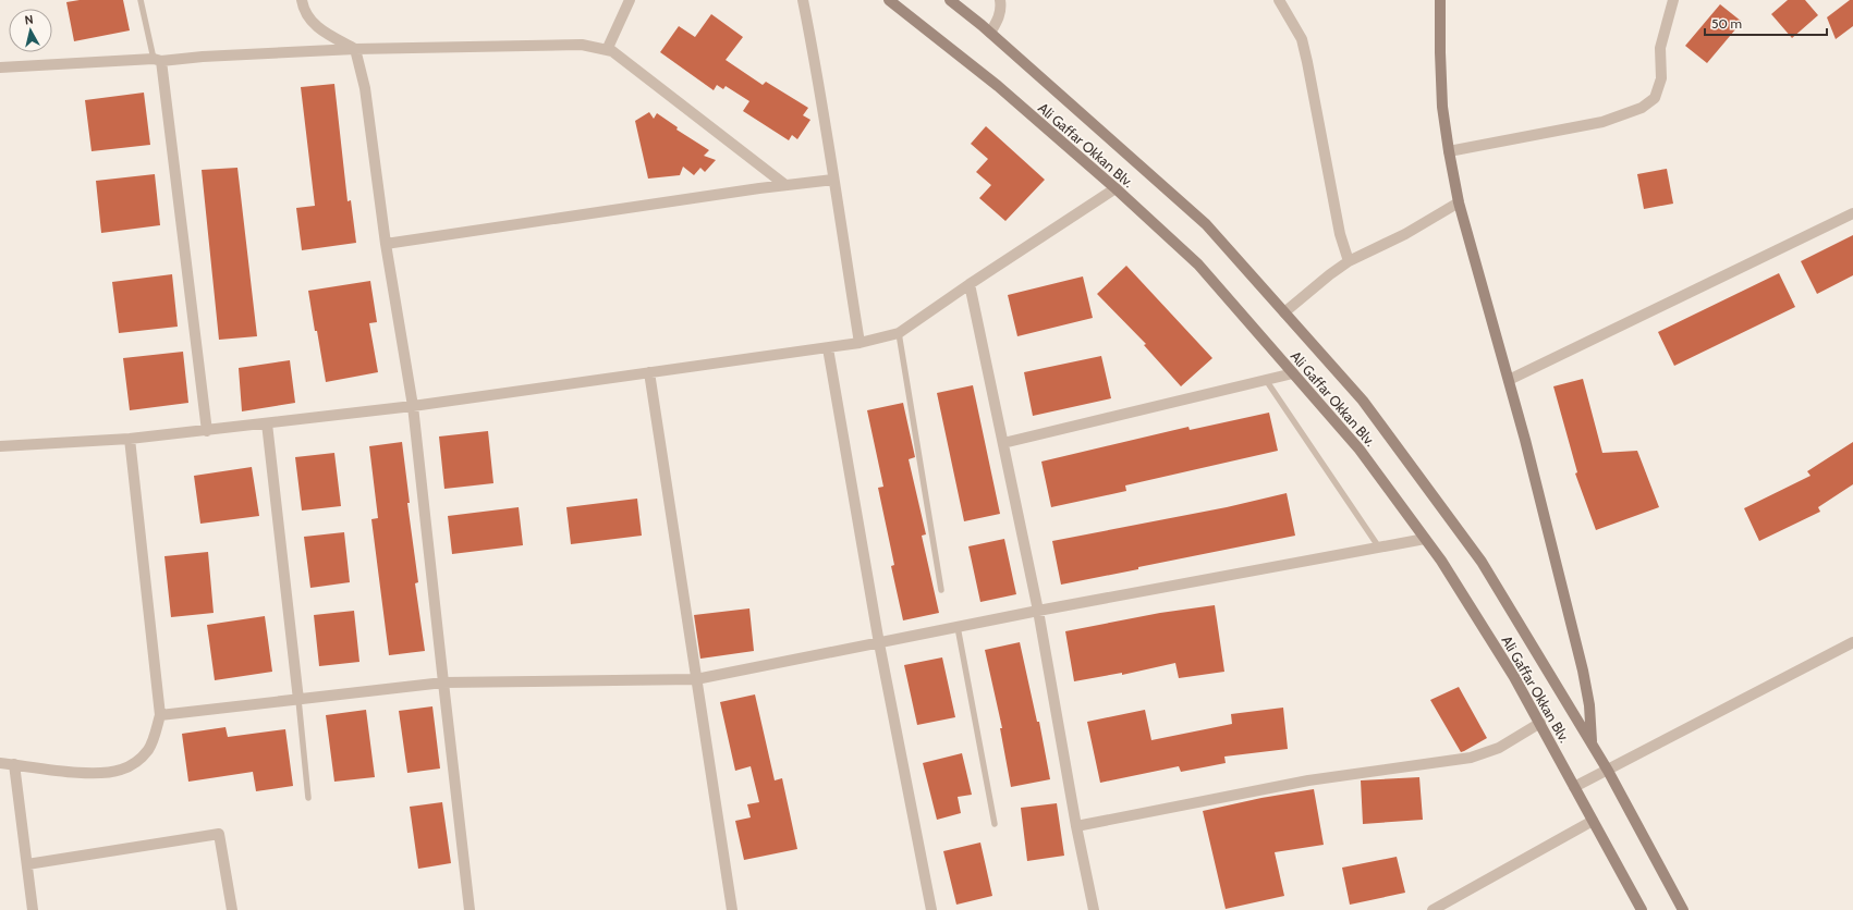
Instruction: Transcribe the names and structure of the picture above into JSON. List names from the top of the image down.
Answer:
{
  "streets": {
    "main road": ["Ali Gaffar Okkan Blv."]
  },
  "scale_bar": "50 m",
  "north": "top"
}
